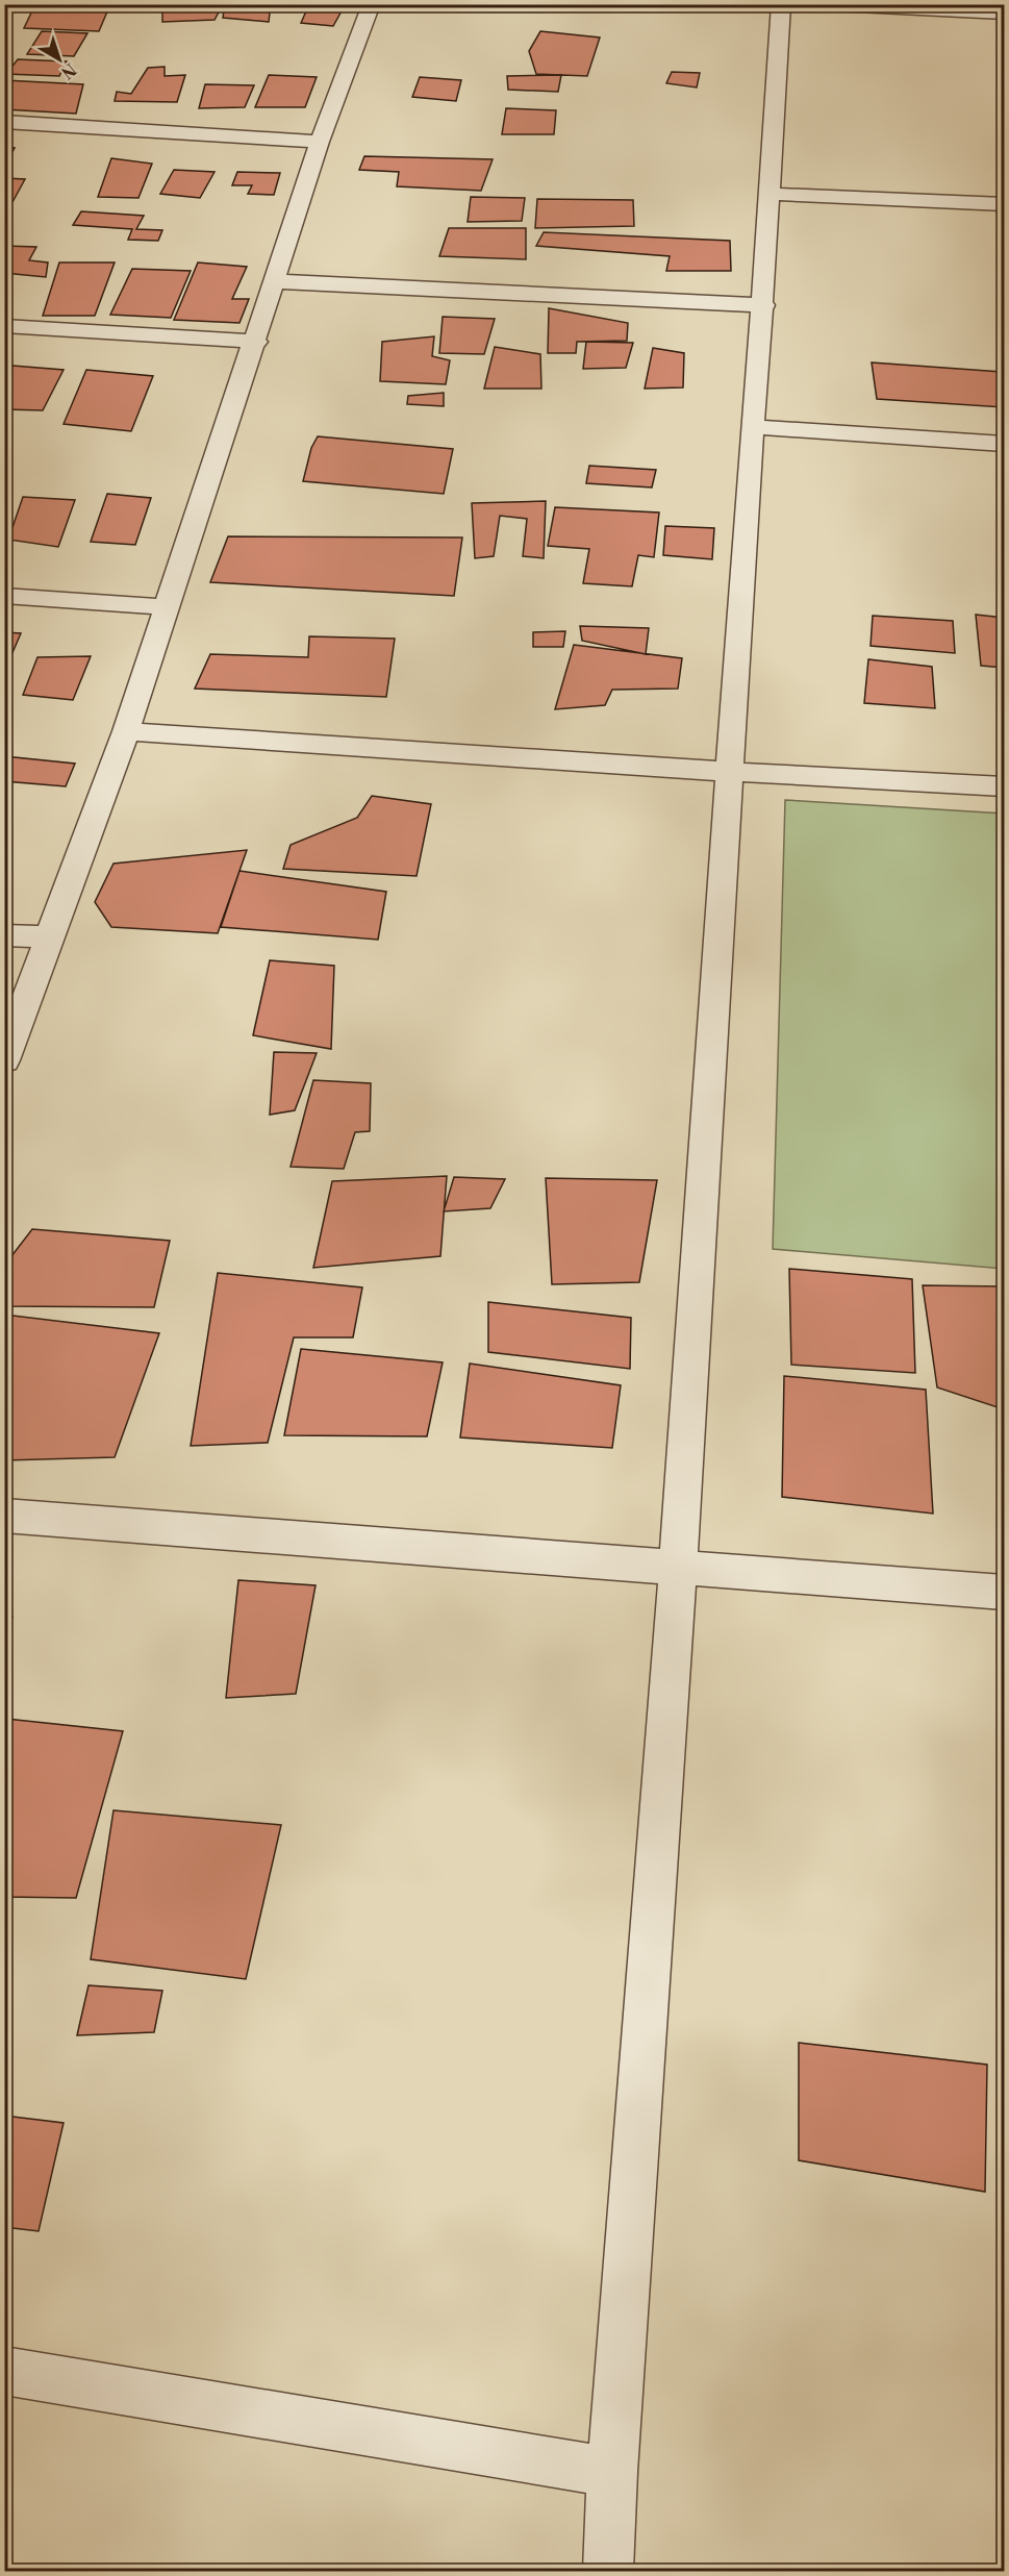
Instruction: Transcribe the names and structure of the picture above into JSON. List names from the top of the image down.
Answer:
{
  "north": "bottom right"
}
